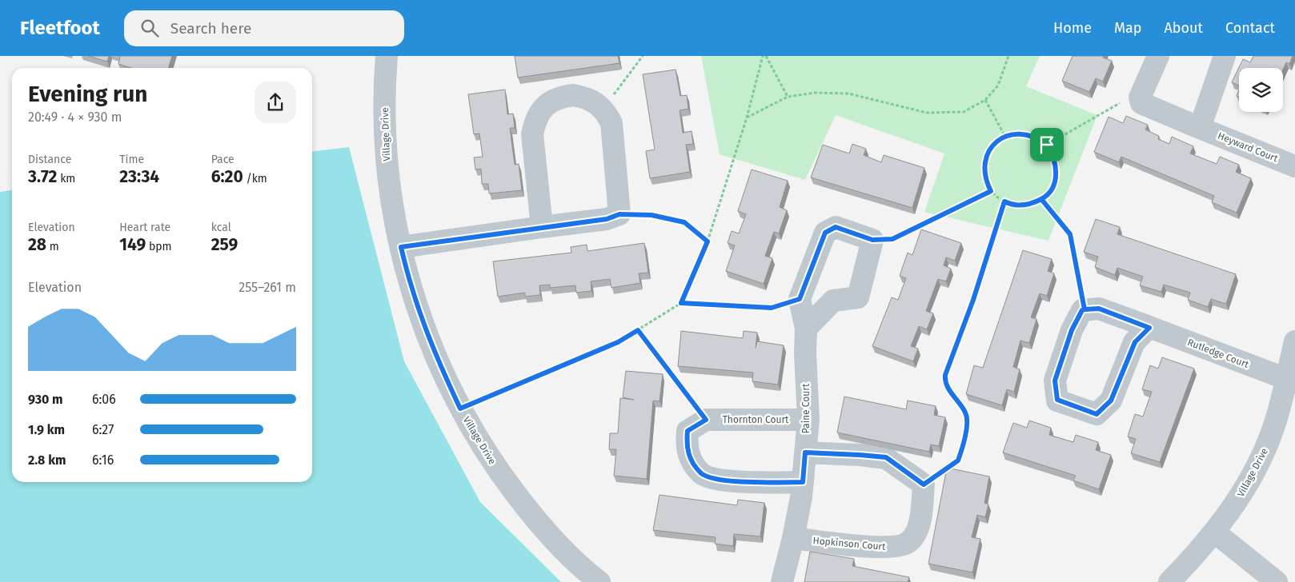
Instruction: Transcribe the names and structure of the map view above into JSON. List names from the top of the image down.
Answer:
{
  "streets": {
    "street": [
      "Village Drive",
      "Heyward Court",
      "Rutledge Court",
      "Paine Court",
      "Thornton Court",
      "Hopkinson Court"
    ]
  },
  "crossings": [
    ["Village Drive", "Rutledge Court"],
    ["Paine Court", "Thornton Court"],
    ["Paine Court", "Hopkinson Court"]
  ],
  "page": {
    "header": "Fleetfoot",
    "search": "Search here",
    "nav": [
      "Home",
      "Map",
      "About",
      "Contact"
    ],
    "heading": ["Evening run", "20:49 · 4 × 930 m"],
    "stats": [
      ["Distance", "3.72 km"],
      ["Time", "23:34"],
      ["Pace", "6:20 /km"],
      ["Elevation", "28 m"],
      ["Heart rate", "149 bpm"],
      ["kcal", "259"]
    ],
    "chart": ["Elevation", "255–261 m"],
    "list": [
      {
        "name": "930 m",
        "note": "6:06"
      },
      {
        "name": "1.9 km",
        "note": "6:27"
      },
      {
        "name": "2.8 km",
        "note": "6:16"
      }
    ]
  }
}
